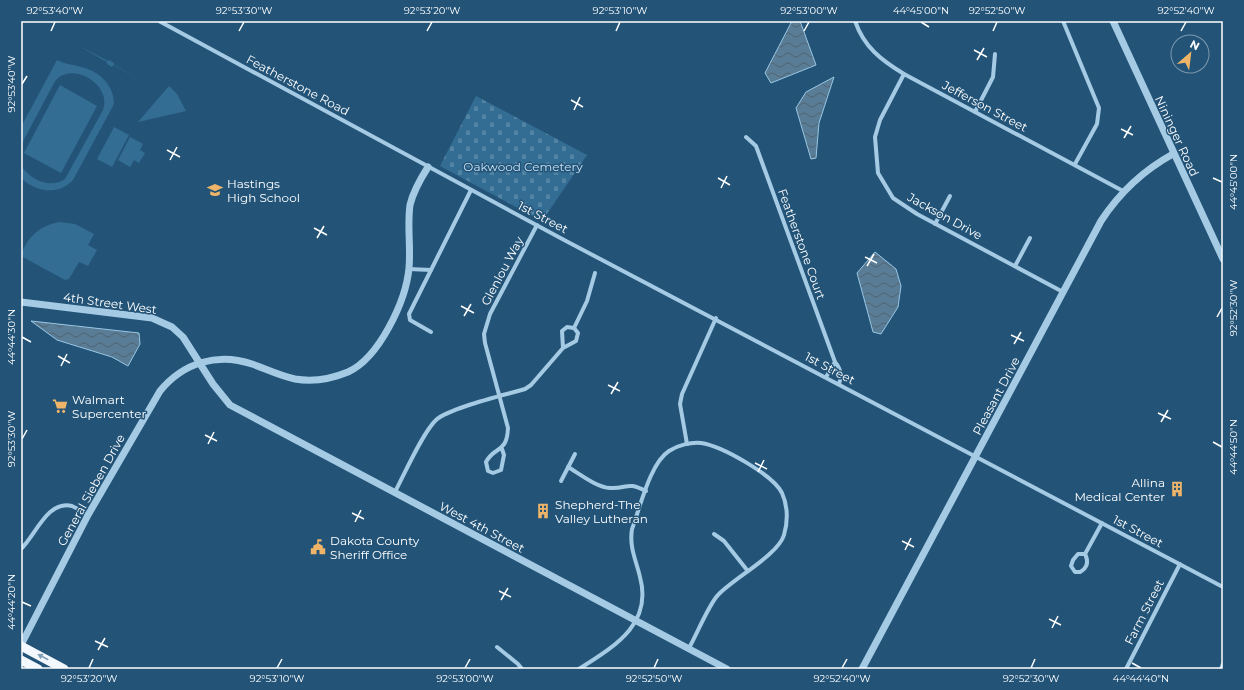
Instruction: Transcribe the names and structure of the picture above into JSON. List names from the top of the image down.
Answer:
{
  "streets": {
    "street": [
      "Featherstone Road",
      "Jefferson Street",
      "Nininger Road",
      "Jackson Drive",
      "1st Street",
      "Featherstone Court",
      "Glenlou Way",
      "4th Street West",
      "Pleasant Drive",
      "General Sieben Drive",
      "West 4th Street",
      "Farm Street"
    ]
  },
  "crossings": [
    ["Featherstone Road", "1st Street"],
    ["Featherstone Road", "General Sieben Drive"],
    ["Jefferson Street", "Jackson Drive"],
    ["Jefferson Street", "Pleasant Drive"],
    ["Nininger Road", "Pleasant Drive"],
    ["Jackson Drive", "Pleasant Drive"],
    ["1st Street", "Featherstone Court"],
    ["1st Street", "Glenlou Way"],
    ["1st Street", "Pleasant Drive"],
    ["1st Street", "General Sieben Drive"],
    ["1st Street", "Farm Street"],
    ["4th Street West", "General Sieben Drive"],
    ["4th Street West", "West 4th Street"]
  ],
  "parks": ["Oakwood Cemetery"],
  "places": {
    "school or university": ["Hastings High School"],
    "supermarket": ["Walmart Supercenter"],
    "building": ["Allina Medical Center", "Shepherd-The Valley Lutheran"],
    "public building": ["Dakota County Sheriff Office"]
  },
  "north": "top right",
  "coordinates": [
    "92°53'40\"W",
    "92°53'30\"W",
    "92°53'20\"W",
    "92°53'10\"W",
    "92°53'00\"W",
    "44°45'00\"N",
    "92°52'50\"W",
    "92°52'40\"W",
    "92°52'30\"W",
    "44°44'30\"N",
    "44°44'50\"N",
    "44°44'20\"N",
    "44°44'40\"N"
  ]
}
